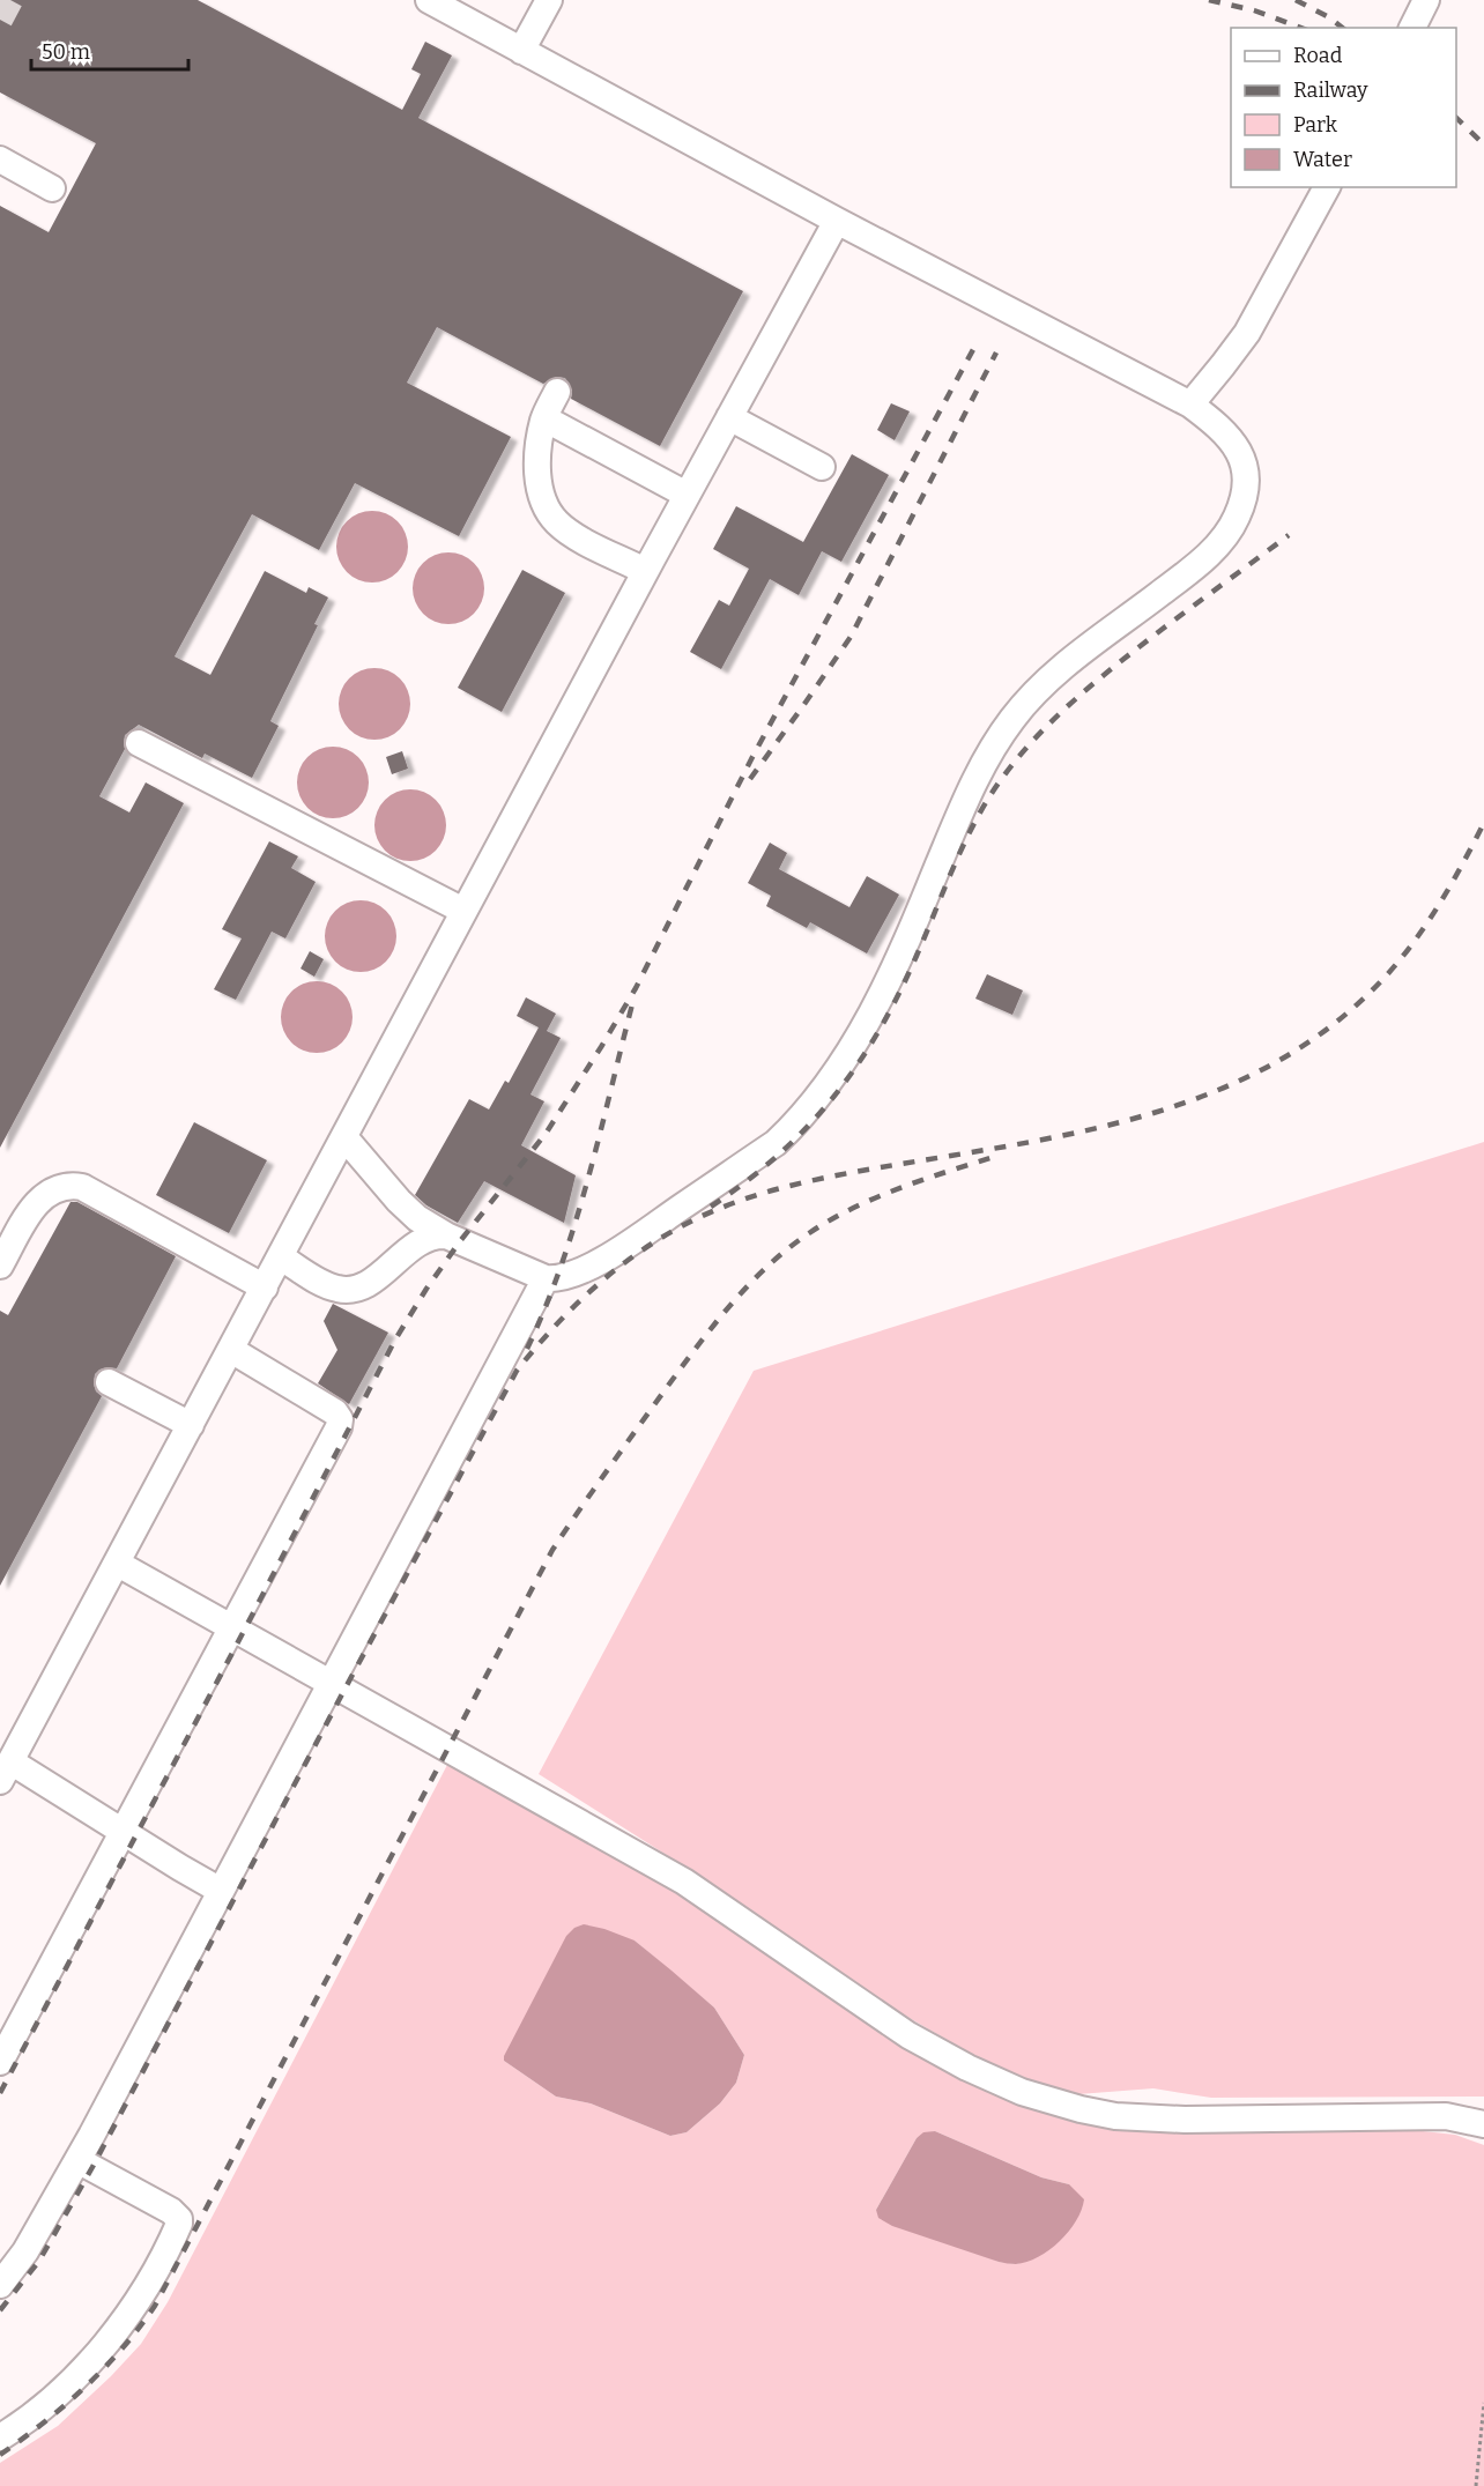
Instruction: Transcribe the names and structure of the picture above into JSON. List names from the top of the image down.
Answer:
{
  "legend": [
    "Road",
    "Railway",
    "Park",
    "Water"
  ],
  "scale_bar": "50 m"
}
